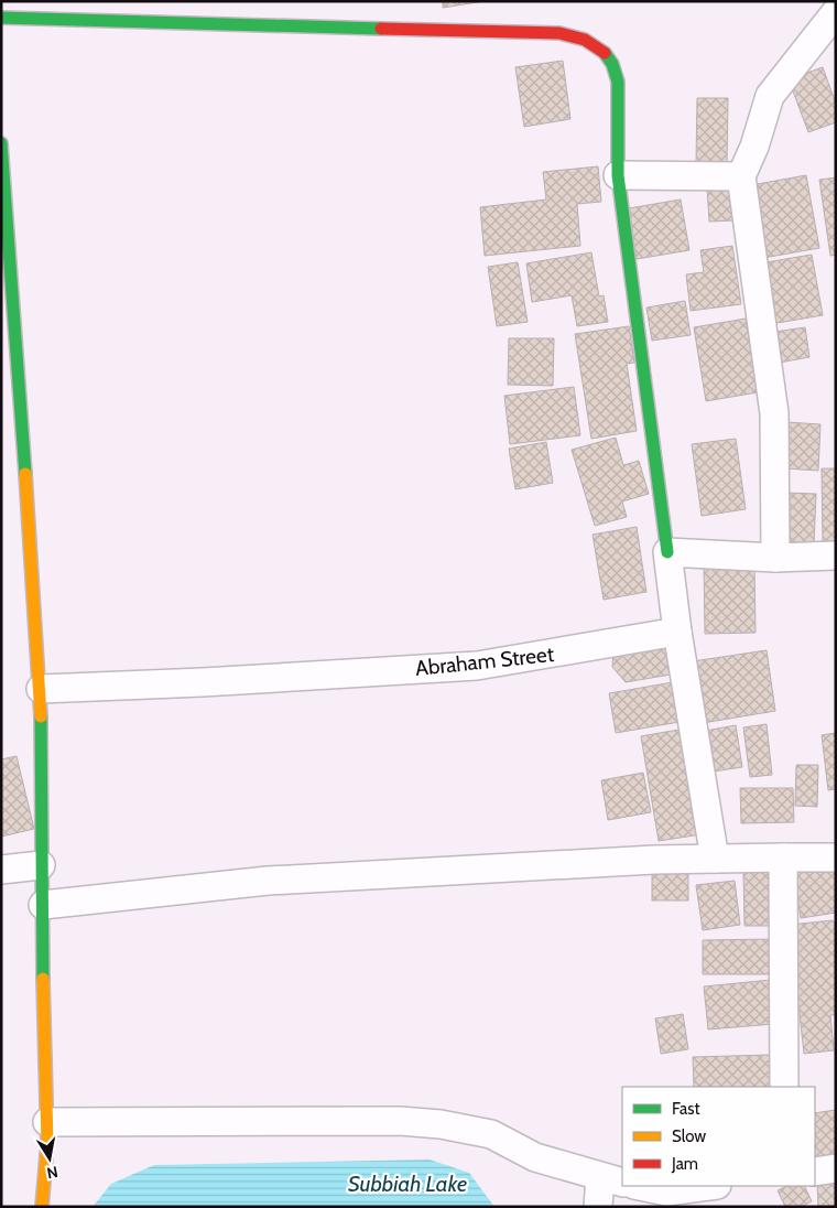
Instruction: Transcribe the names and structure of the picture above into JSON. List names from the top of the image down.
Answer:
{
  "streets": {
    "street": ["Abraham Street"]
  },
  "water": ["Subbiah Lake"],
  "legend": ["Fast", "Slow", "Jam"],
  "north": "bottom"
}
